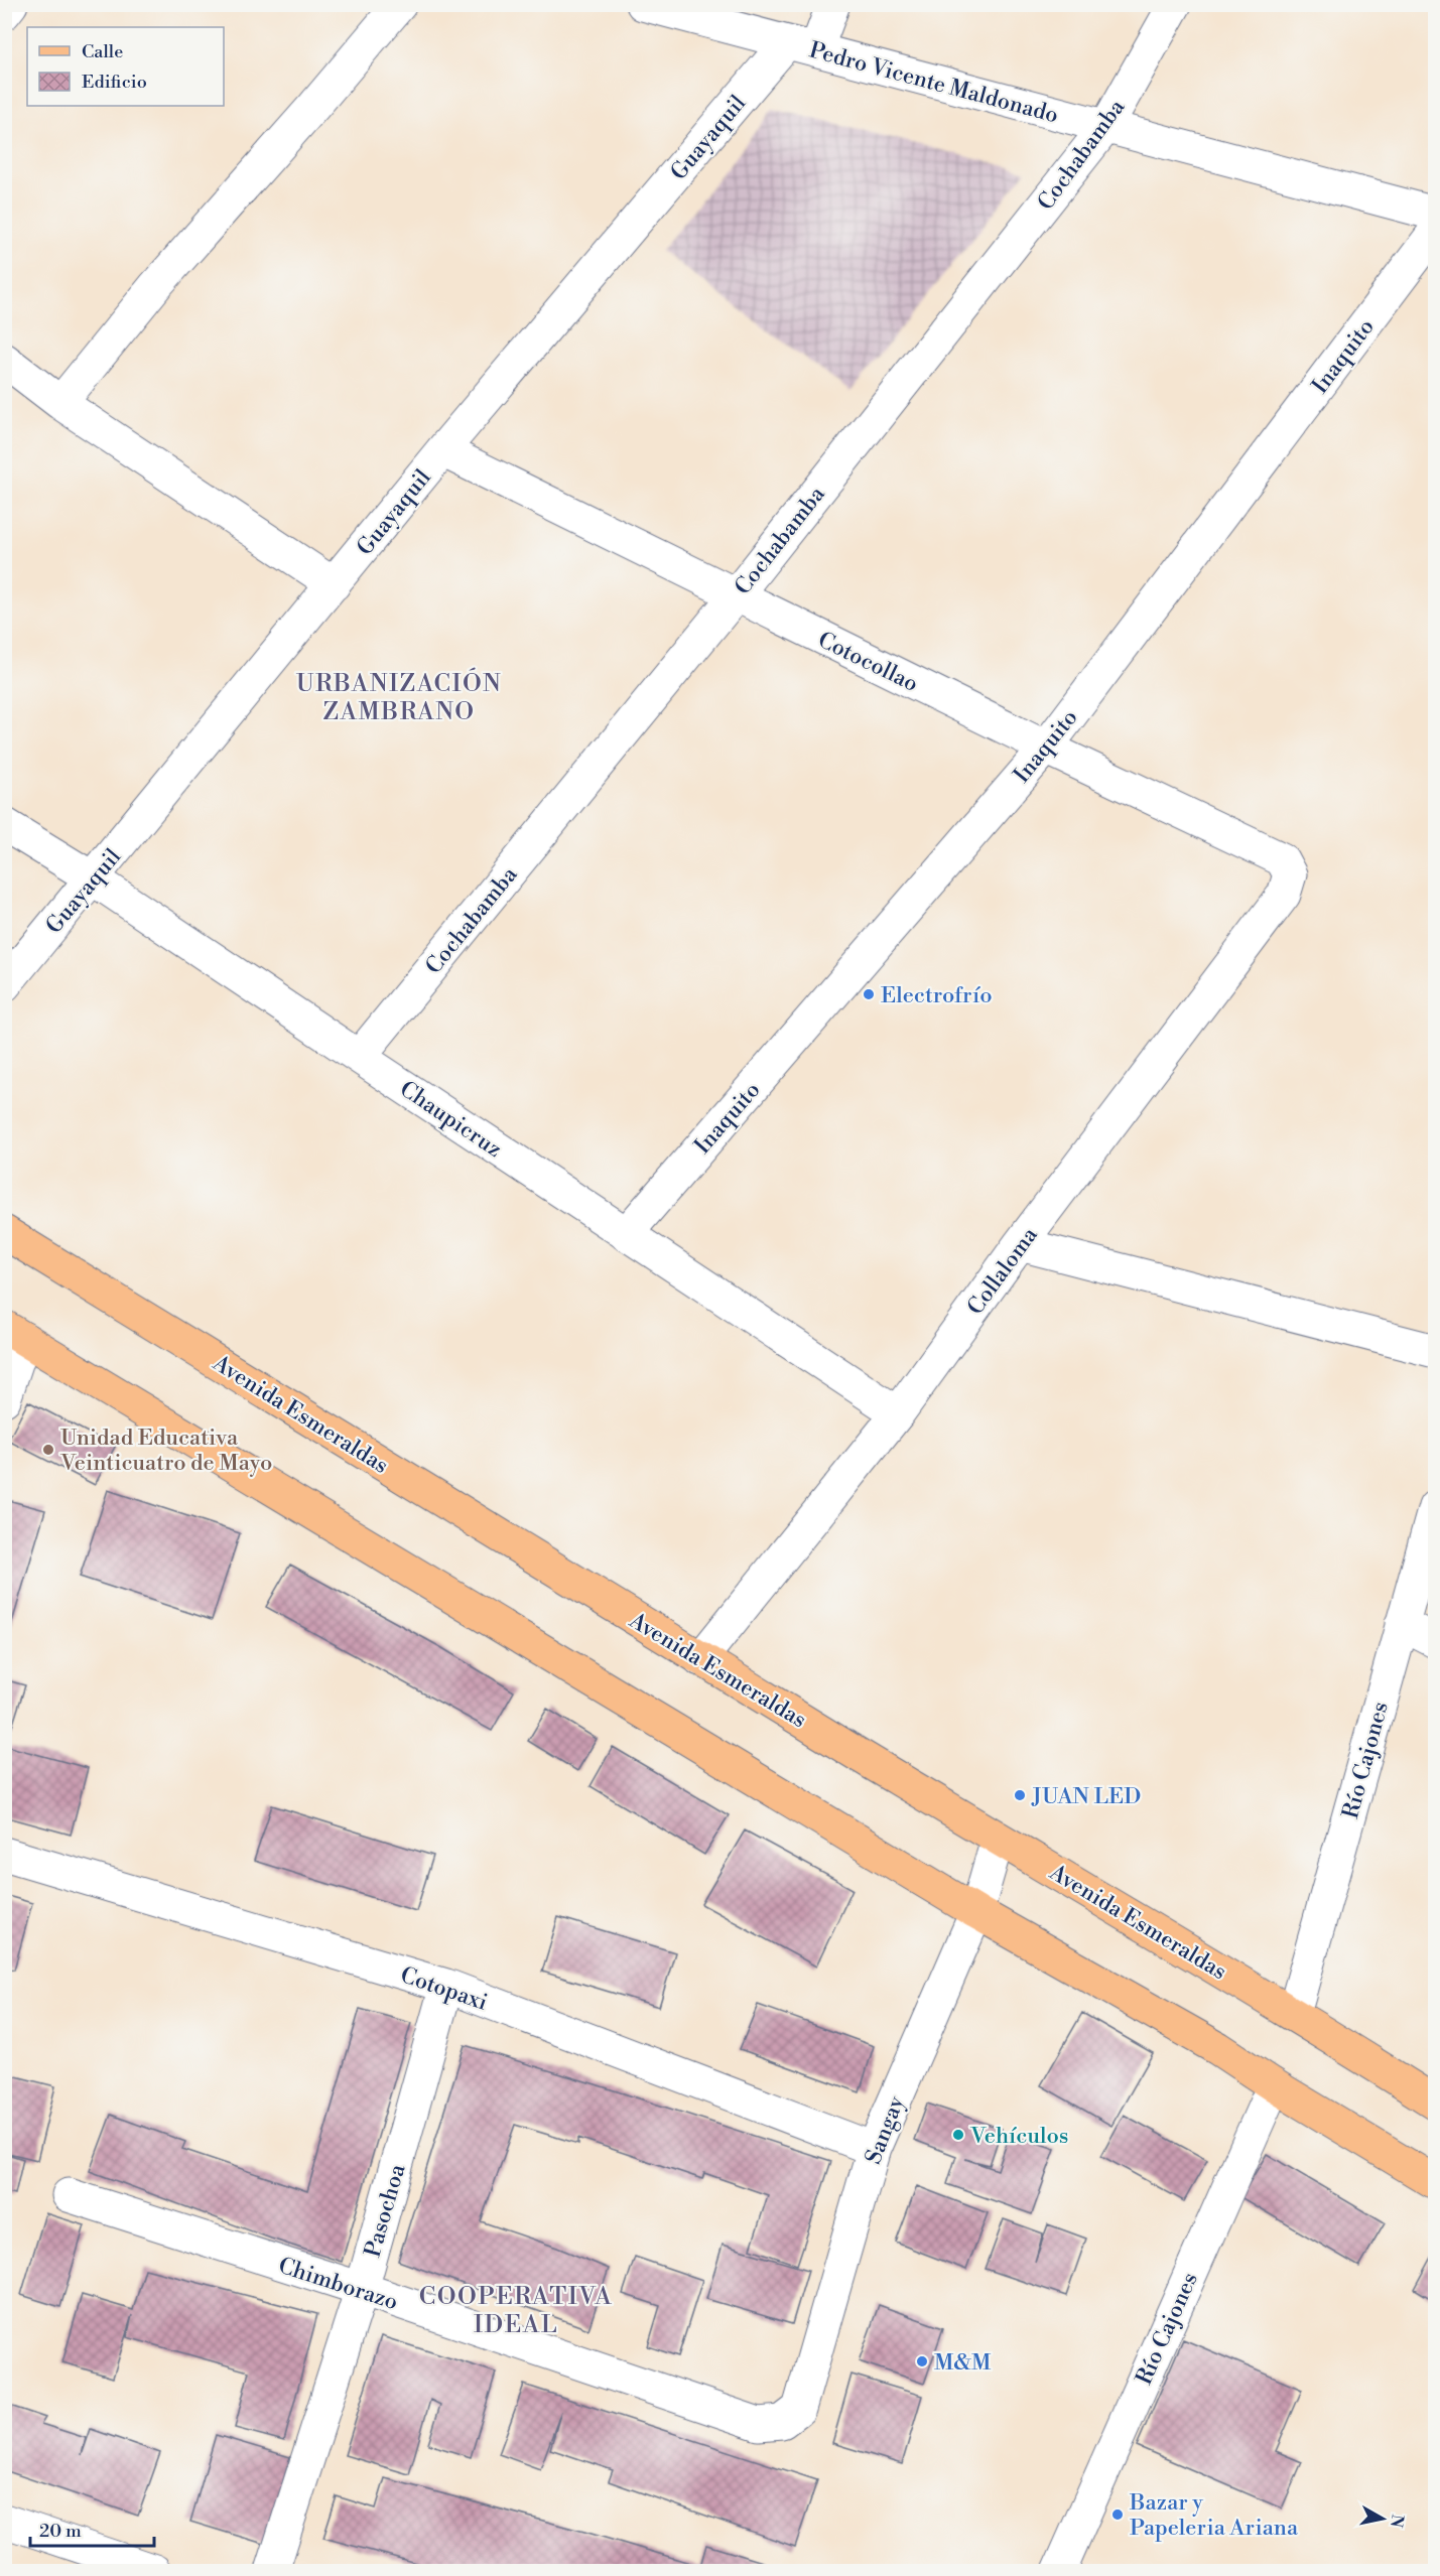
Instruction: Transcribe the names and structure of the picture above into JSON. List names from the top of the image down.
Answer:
{
  "streets": {
    "main road": ["Avenida Esmeraldas"],
    "street": [
      "Pedro Vicente Maldonado",
      "Guayaquil",
      "Cochabamba",
      "Inaquito",
      "Cotocollao",
      "Chaupicruz",
      "Collaloma",
      "Río Cajones",
      "Cotopaxi",
      "Sangay",
      "Pasochoa",
      "Chimborazo"
    ]
  },
  "crossings": [
    ["Pedro Vicente Maldonado", "Guayaquil"],
    ["Pedro Vicente Maldonado", "Cochabamba"],
    ["Guayaquil", "Cotocollao"],
    ["Guayaquil", "Chaupicruz"],
    ["Cochabamba", "Cotocollao"],
    ["Cochabamba", "Chaupicruz"],
    ["Inaquito", "Cotocollao"],
    ["Inaquito", "Chaupicruz"],
    ["Cotocollao", "Collaloma"],
    ["Chaupicruz", "Collaloma"],
    ["Collaloma", "Avenida Esmeraldas"],
    ["Avenida Esmeraldas", "Río Cajones"],
    ["Avenida Esmeraldas", "Sangay"],
    ["Cotopaxi", "Sangay"],
    ["Cotopaxi", "Pasochoa"],
    ["Sangay", "Chimborazo"],
    ["Pasochoa", "Chimborazo"]
  ],
  "districts": ["URBANIZACIÓN ZAMBRANO", "COOPERATIVA IDEAL"],
  "places": [
    "Electrofrío",
    "Unidad Educativa Veinticuatro de Mayo",
    "JUAN LED",
    "Vehículos",
    "M&M",
    "Bazar y Papeleria Ariana"
  ],
  "legend": ["Calle", "Edificio"],
  "scale_bar": "20 m",
  "north": "right"
}
